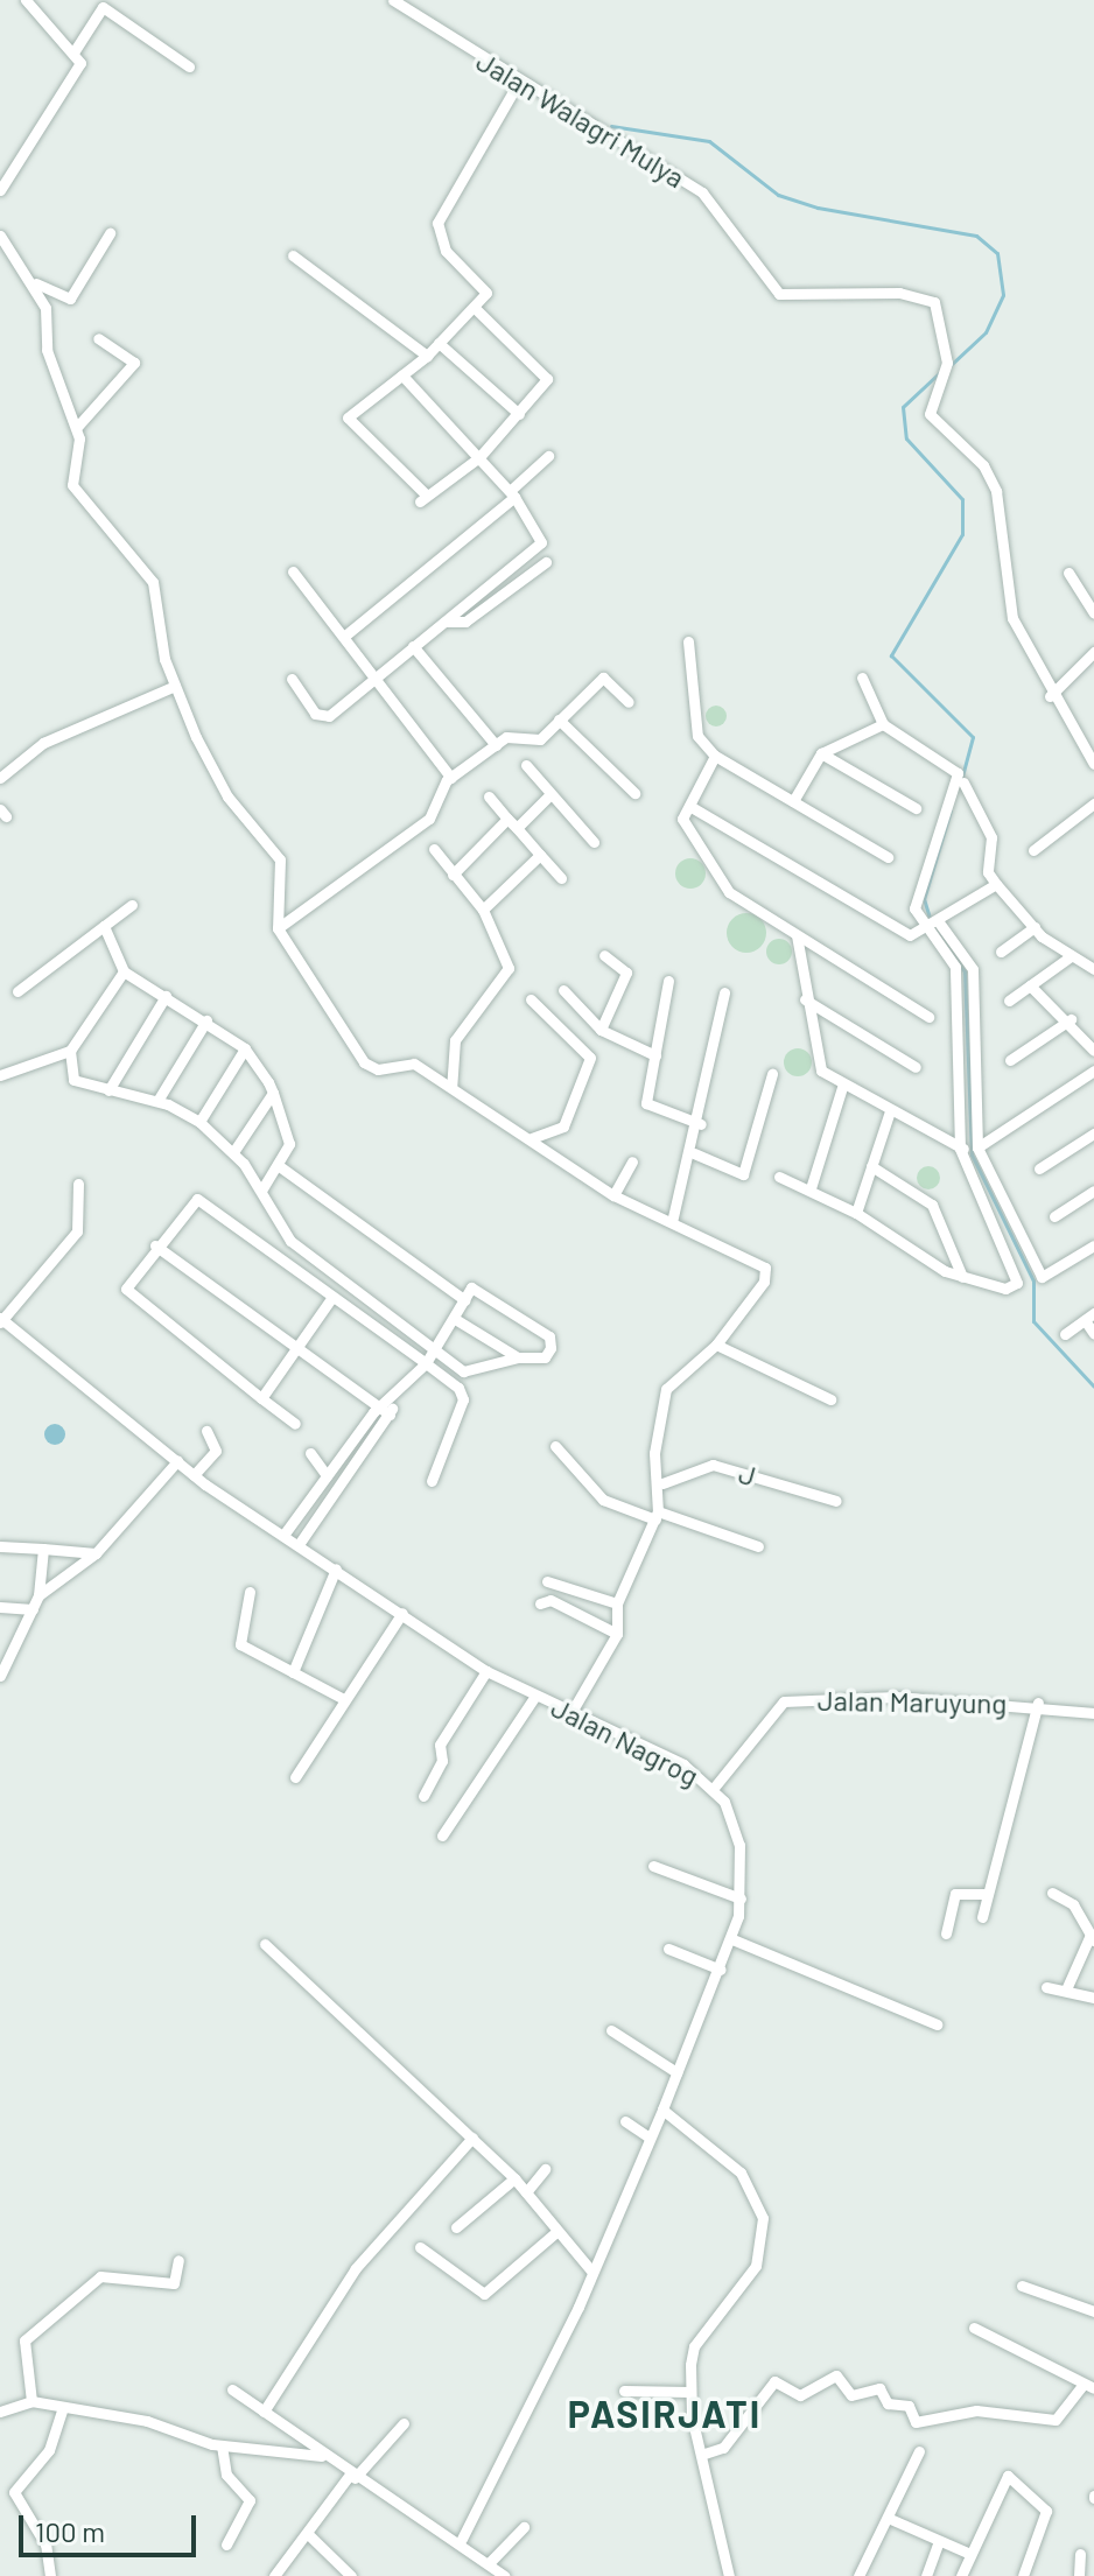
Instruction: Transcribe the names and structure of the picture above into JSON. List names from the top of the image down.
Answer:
{
  "streets": {
    "street": [
      "Jalan Walagri Mulya",
      "J",
      "Jalan Maruyung",
      "Jalan Nagrog"
    ]
  },
  "crossings": [
    ["Jalan Maruyung", "Jalan Nagrog"]
  ],
  "districts": ["PASIRJATI"],
  "scale_bar": "100 m"
}
